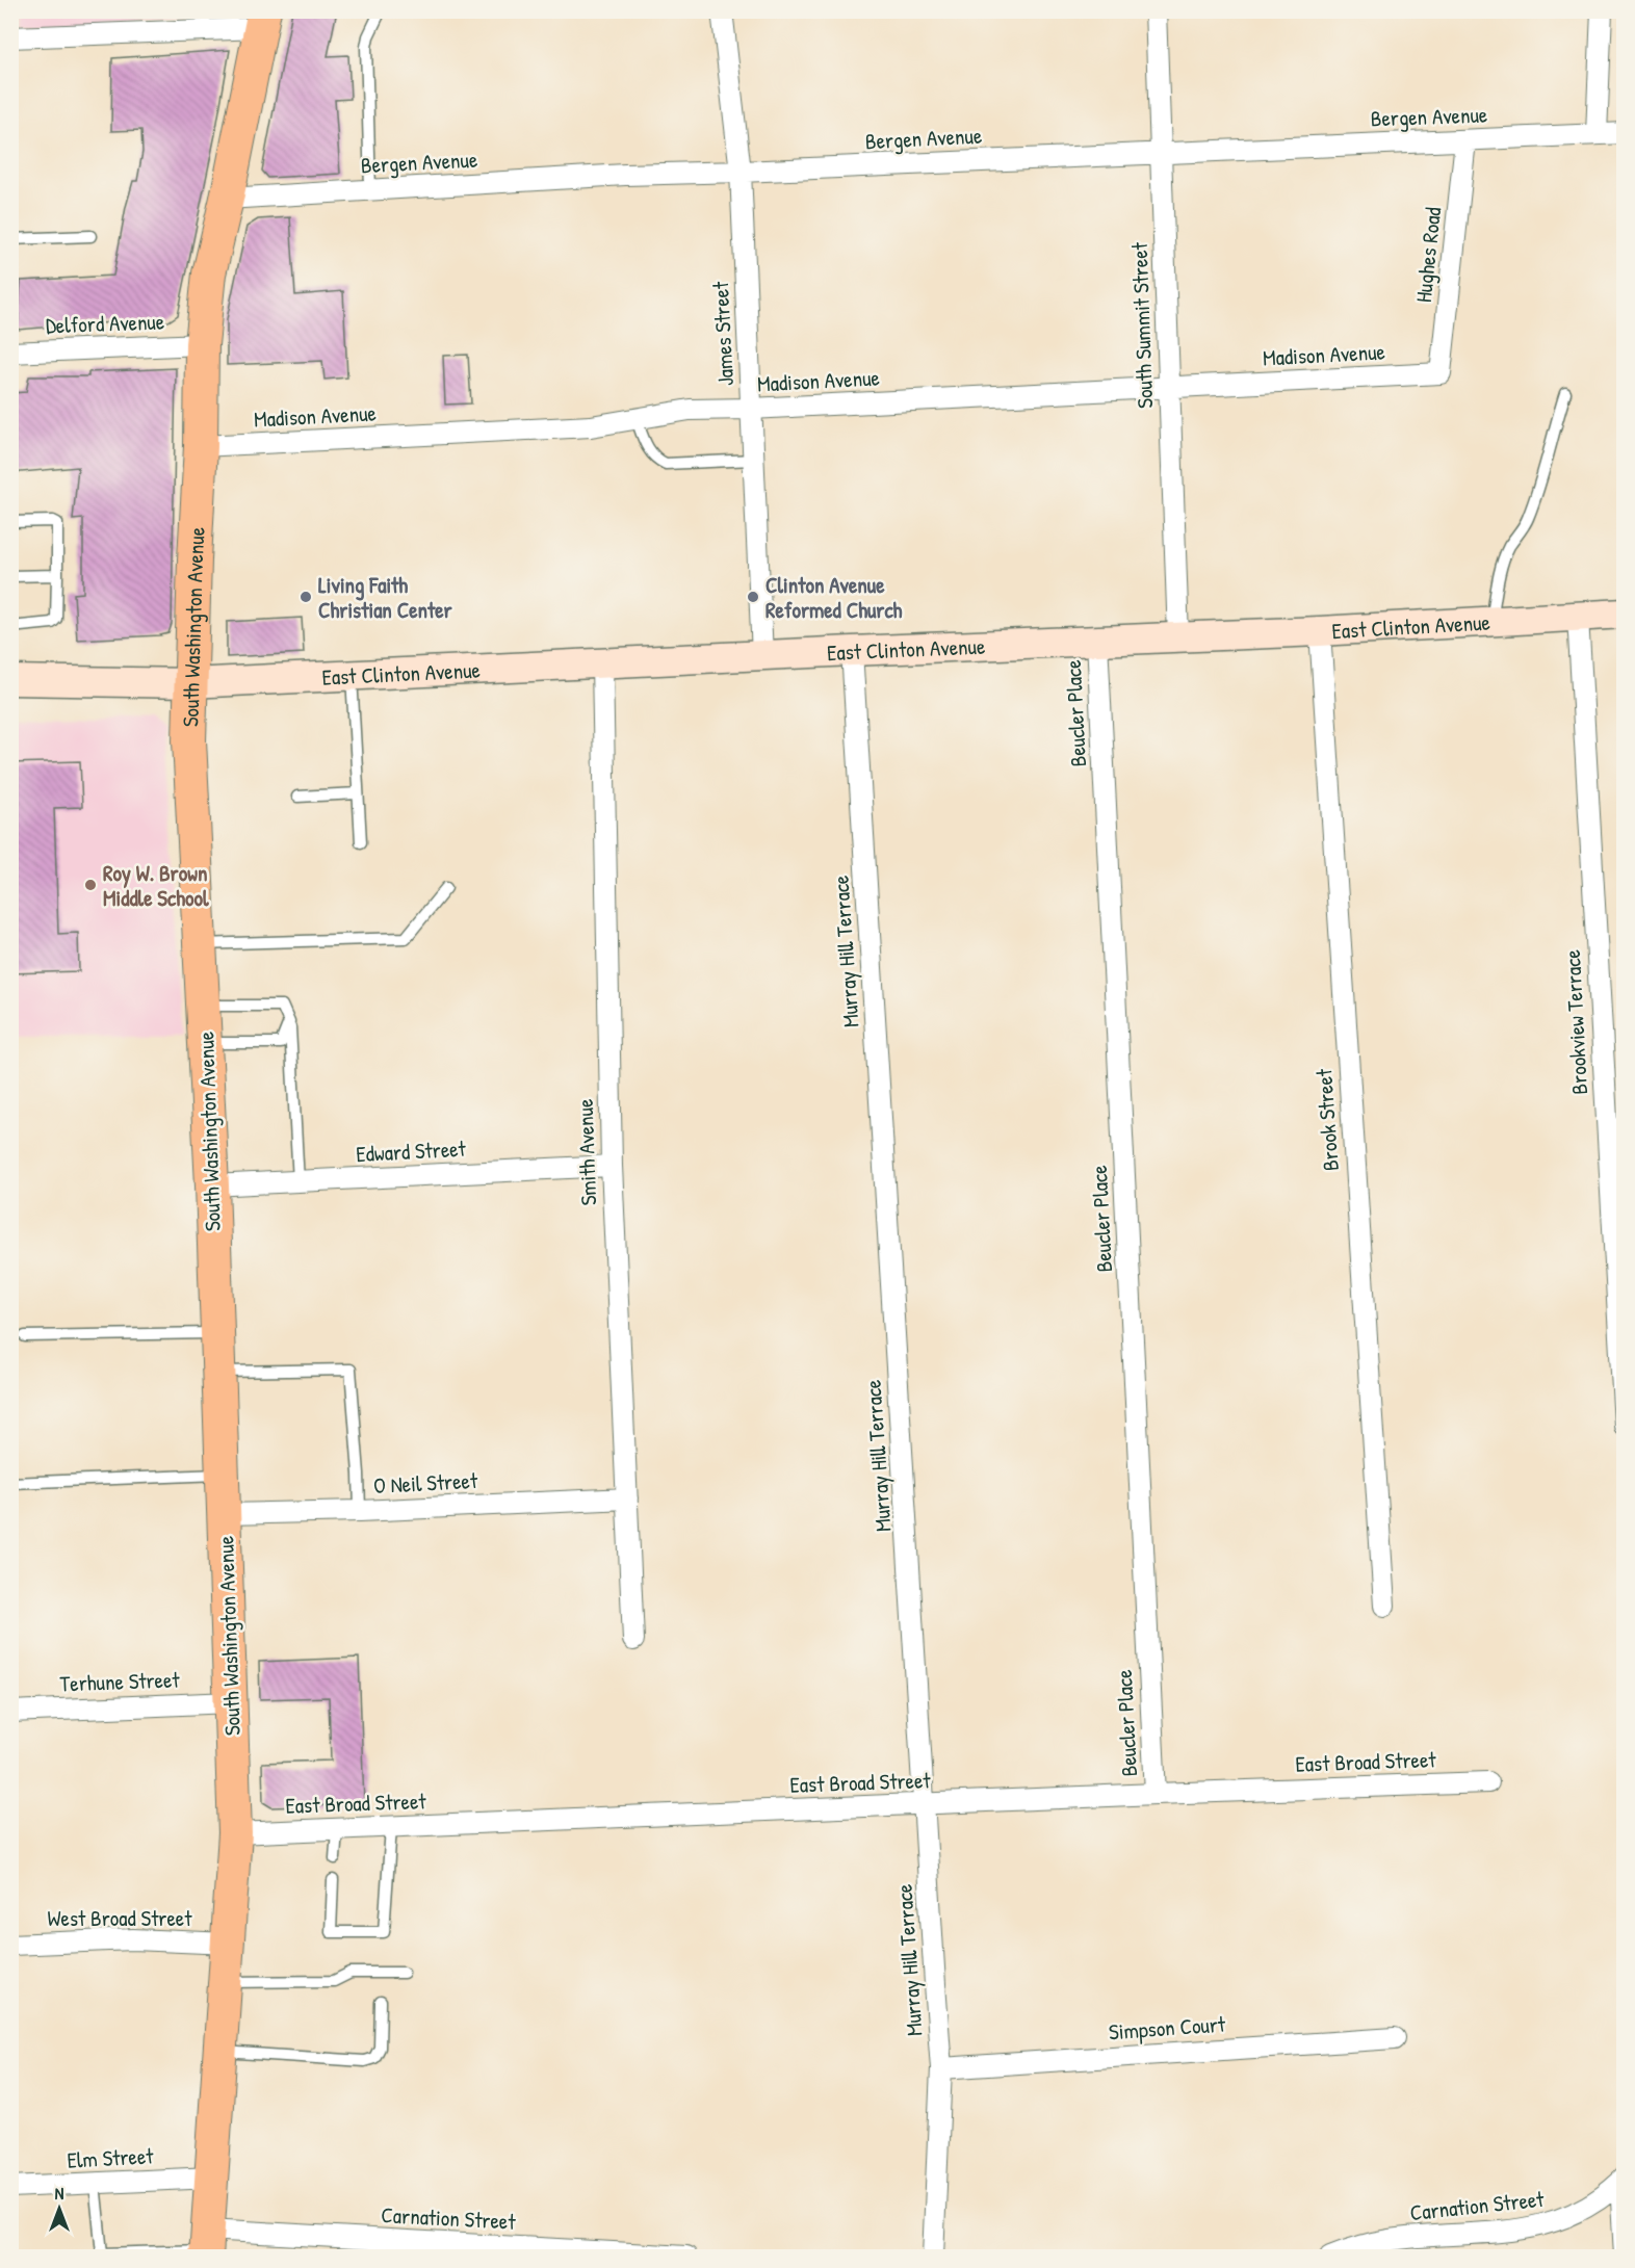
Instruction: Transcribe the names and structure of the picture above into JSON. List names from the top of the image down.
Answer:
{
  "streets": {
    "main road": ["South Washington Avenue"],
    "street": [
      "Bergen Avenue",
      "Hughes Road",
      "Delford Avenue",
      "South Summit Street",
      "James Street",
      "Madison Avenue",
      "East Clinton Avenue",
      "Beucler Place",
      "Murray Hill Terrace",
      "Brookview Terrace",
      "Brook Street",
      "Edward Street",
      "Smith Avenue",
      "O Neil Street",
      "Terhune Street",
      "East Broad Street",
      "West Broad Street",
      "Simpson Court",
      "Elm Street",
      "Carnation Street"
    ]
  },
  "crossings": [
    ["Bergen Avenue", "Hughes Road"],
    ["Bergen Avenue", "South Summit Street"],
    ["Bergen Avenue", "James Street"],
    ["Bergen Avenue", "South Washington Avenue"],
    ["Hughes Road", "Madison Avenue"],
    ["Delford Avenue", "South Washington Avenue"],
    ["South Summit Street", "Madison Avenue"],
    ["South Summit Street", "East Clinton Avenue"],
    ["James Street", "Madison Avenue"],
    ["James Street", "East Clinton Avenue"],
    ["Madison Avenue", "South Washington Avenue"],
    ["South Washington Avenue", "East Clinton Avenue"],
    ["South Washington Avenue", "Edward Street"],
    ["South Washington Avenue", "O Neil Street"],
    ["South Washington Avenue", "Terhune Street"],
    ["South Washington Avenue", "East Broad Street"],
    ["South Washington Avenue", "West Broad Street"],
    ["South Washington Avenue", "Elm Street"],
    ["South Washington Avenue", "Carnation Street"],
    ["East Clinton Avenue", "Beucler Place"],
    ["East Clinton Avenue", "Murray Hill Terrace"],
    ["East Clinton Avenue", "Brookview Terrace"],
    ["East Clinton Avenue", "Brook Street"],
    ["East Clinton Avenue", "Smith Avenue"],
    ["Beucler Place", "East Broad Street"],
    ["Murray Hill Terrace", "East Broad Street"],
    ["Murray Hill Terrace", "Simpson Court"],
    ["Edward Street", "Smith Avenue"],
    ["Smith Avenue", "O Neil Street"]
  ],
  "places": ["Living Faith Christian Center", "Clinton Avenue Reformed Church", "Roy W. Brown Middle School"],
  "north": "top"
}
